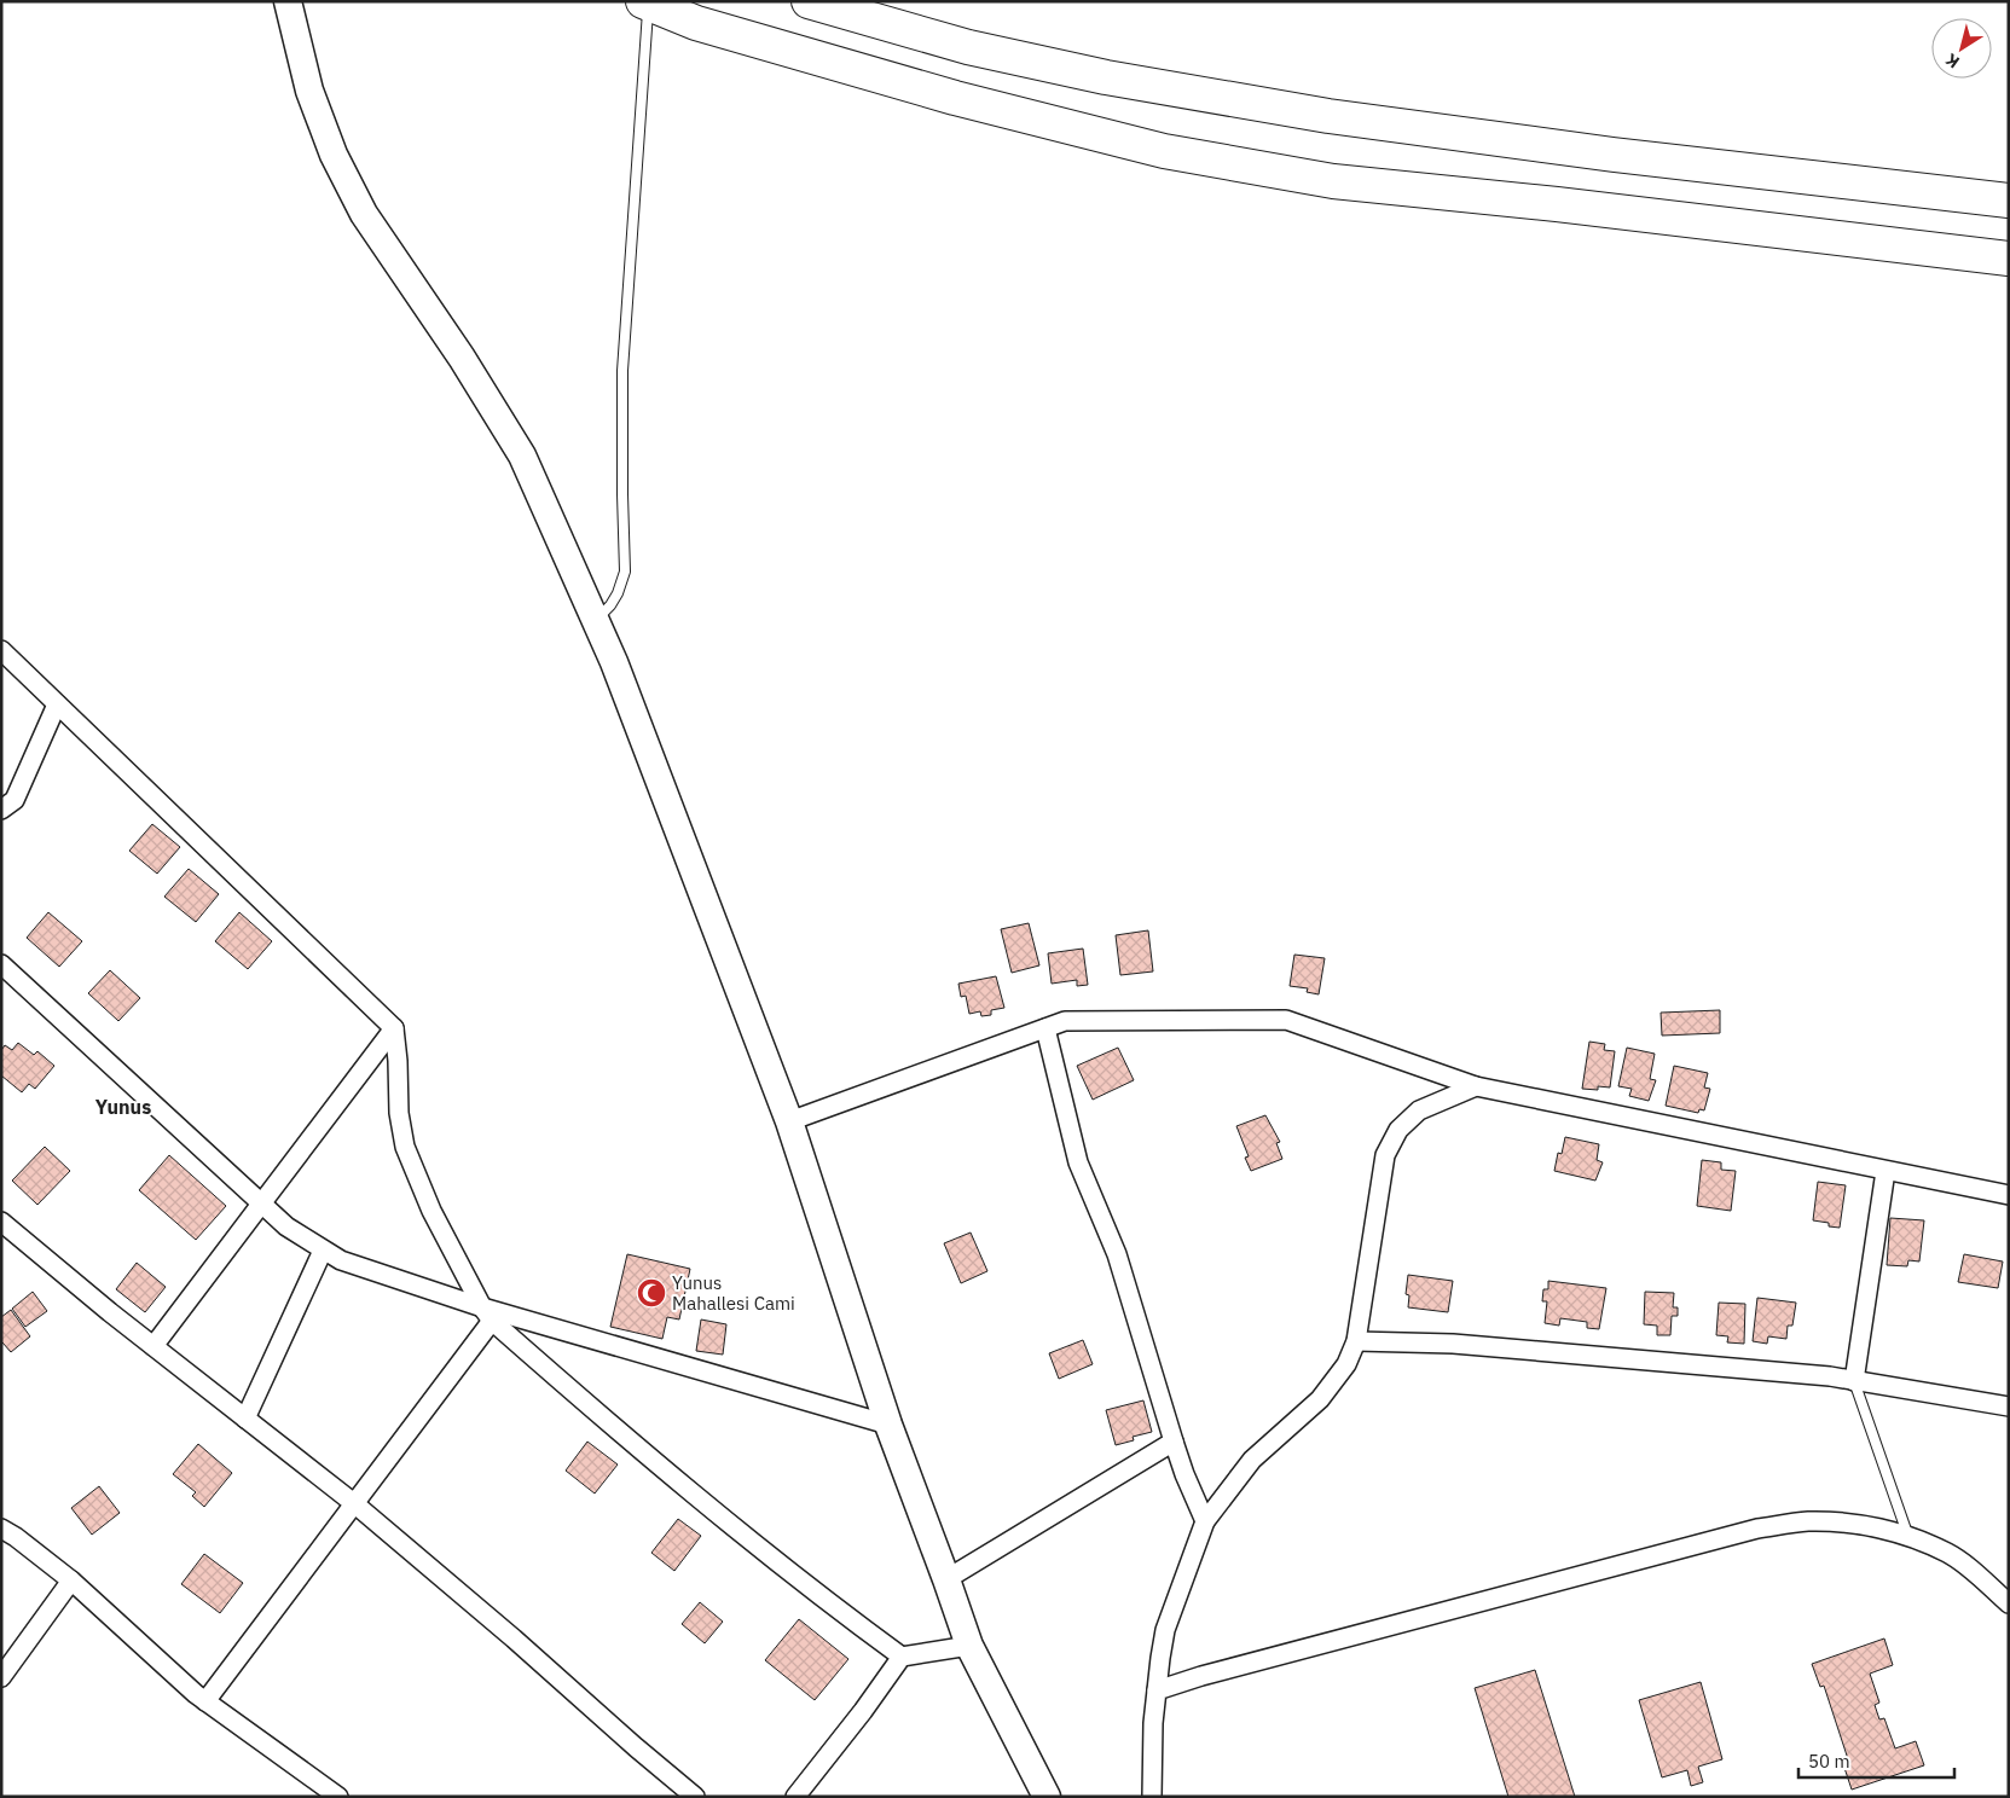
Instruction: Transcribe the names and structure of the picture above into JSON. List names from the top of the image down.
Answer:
{
  "districts": ["Yunus"],
  "places": {
    "mosque": ["Yunus Mahallesi Cami"]
  },
  "scale_bar": "50 m",
  "north": "bottom left"
}
